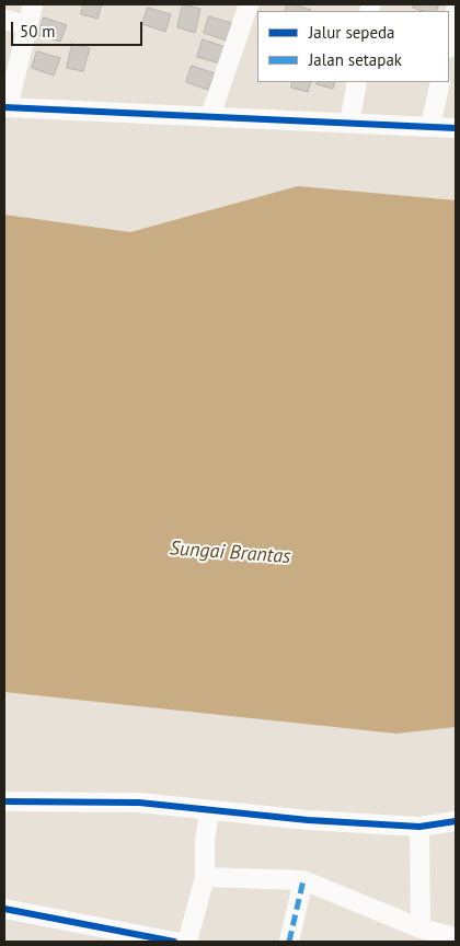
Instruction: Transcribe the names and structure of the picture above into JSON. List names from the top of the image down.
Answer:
{
  "water": ["Sungai Brantas"],
  "legend": ["Jalur sepeda", "Jalan setapak"],
  "scale_bar": "50 m"
}
